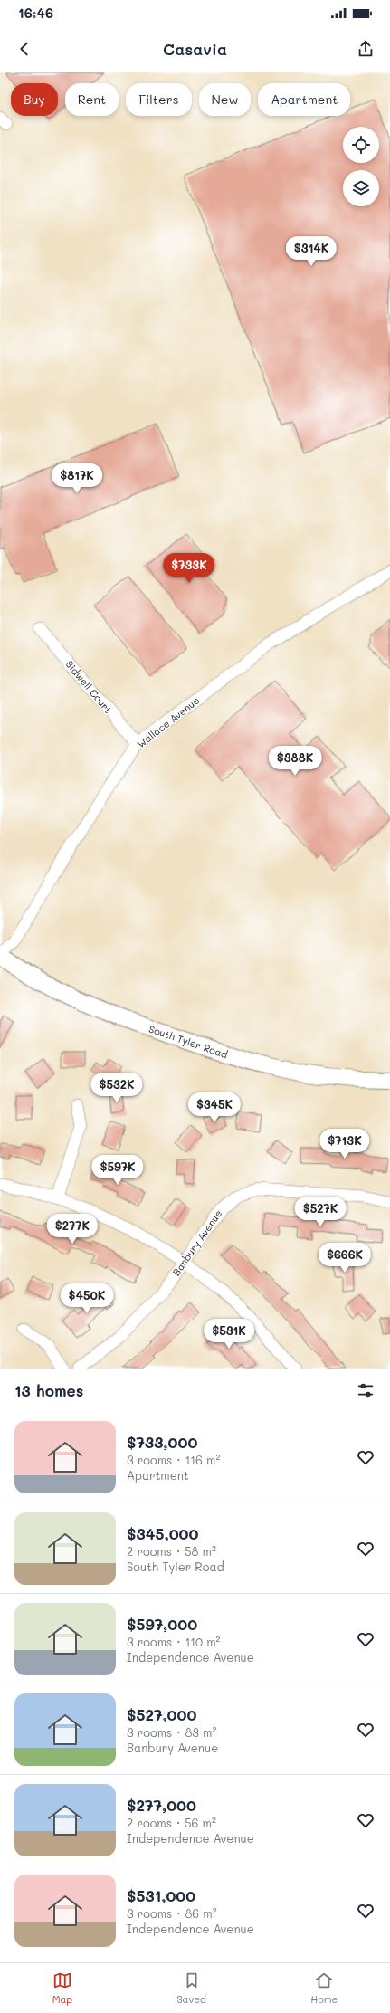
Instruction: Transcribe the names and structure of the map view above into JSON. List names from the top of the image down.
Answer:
{
  "streets": {
    "street": [
      "Sidwell Court",
      "Wallace Avenue",
      "South Tyler Road",
      "Banbury Avenue"
    ]
  },
  "crossings": [
    ["Sidwell Court", "Wallace Avenue"],
    ["Wallace Avenue", "South Tyler Road"]
  ],
  "page": {
    "status": "16:46",
    "header": "Casavia",
    "chip": [
      "Buy",
      "Rent",
      "Filters",
      "New",
      "Apartment"
    ],
    "price": [
      "$314K",
      "$817K",
      "$733K",
      "$388K",
      "$532K",
      "$345K",
      "$713K",
      "$597K",
      "$527K",
      "$277K",
      "$666K",
      "$450K",
      "$531K"
    ],
    "heading": "13 homes",
    "list": [
      {
        "name": "$733,000",
        "note": "3 rooms · 116 m² · Apartment"
      },
      {
        "name": "$345,000",
        "note": "2 rooms · 58 m² · South Tyler Road"
      },
      {
        "name": "$597,000",
        "note": "3 rooms · 110 m² · Independence Avenue"
      },
      {
        "name": "$527,000",
        "note": "3 rooms · 83 m² · Banbury Avenue"
      },
      {
        "name": "$277,000",
        "note": "2 rooms · 56 m² · Independence Avenue"
      },
      {
        "name": "$531,000",
        "note": "3 rooms · 86 m² · Independence Avenue"
      }
    ],
    "tabs": ["Map", "Saved", "Home"]
  }
}
